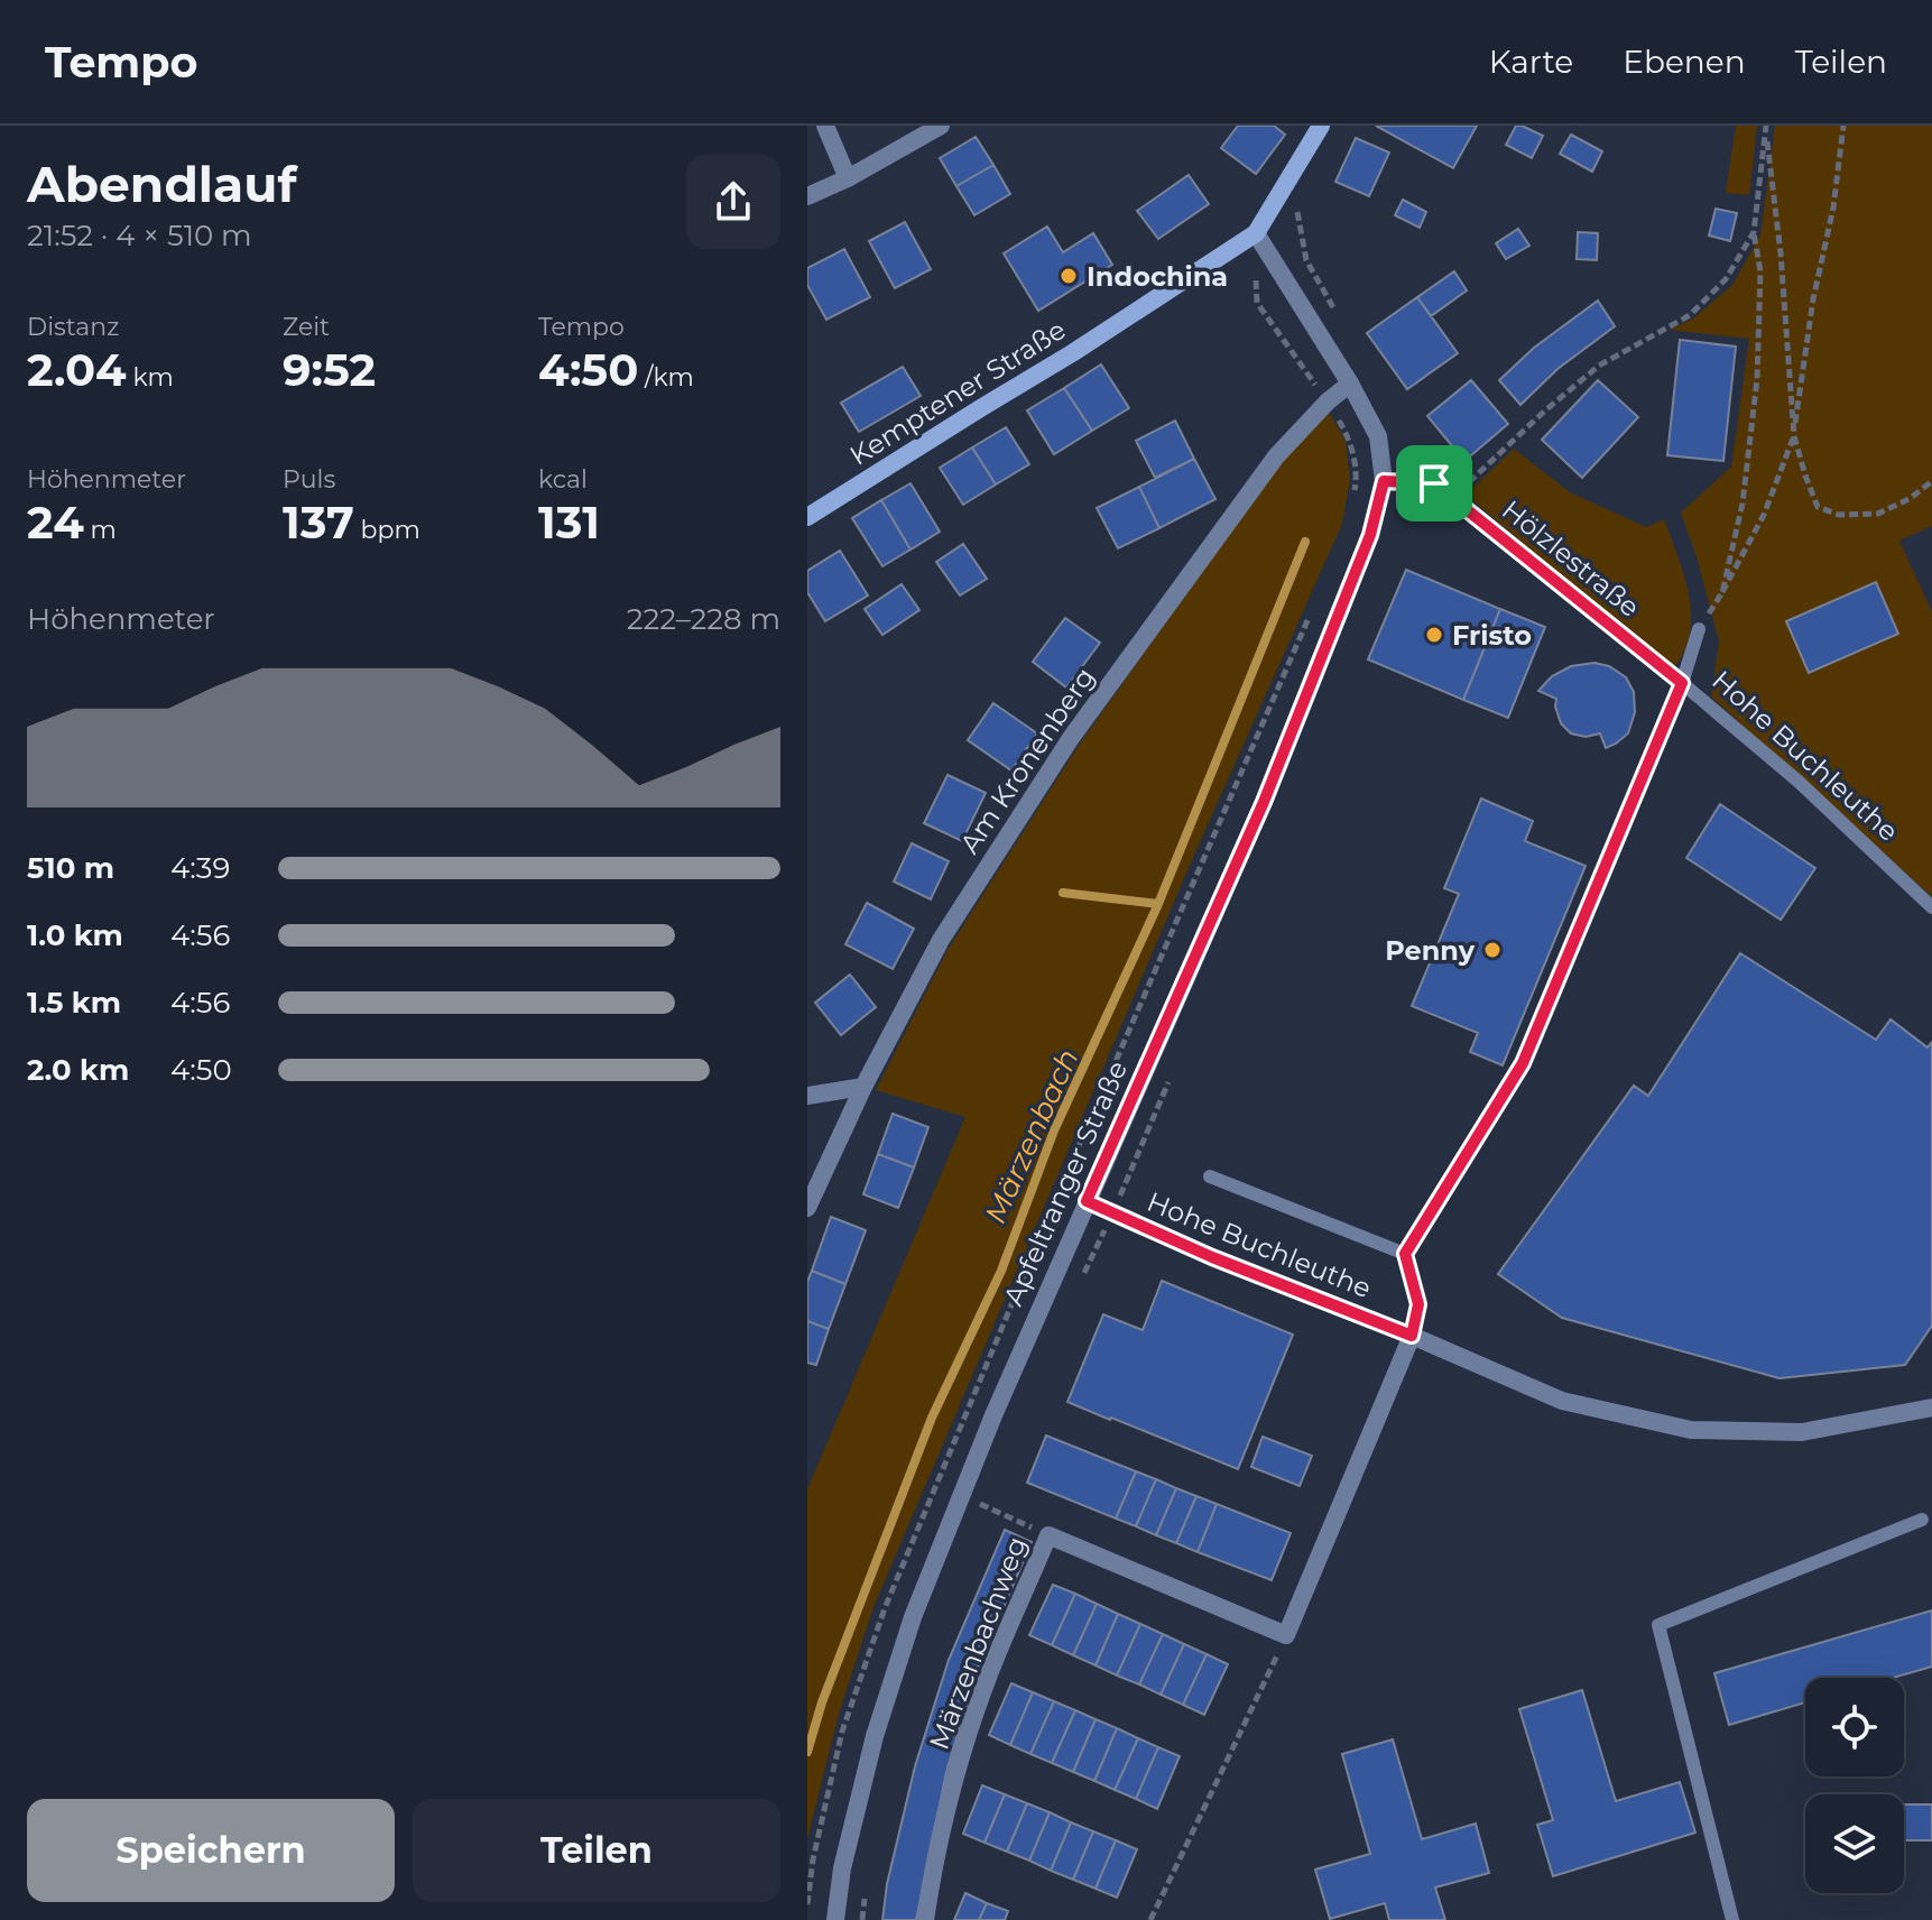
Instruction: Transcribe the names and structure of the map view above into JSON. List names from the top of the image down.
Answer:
{
  "streets": {
    "main road": ["Kemptener Straße"],
    "street": [
      "Hölzlestraße",
      "Hohe Buchleuthe",
      "Am Kronenberg",
      "Apfeltranger Straße",
      "Märzenbachweg"
    ]
  },
  "crossings": [
    ["Hölzlestraße", "Hohe Buchleuthe"],
    ["Hohe Buchleuthe", "Apfeltranger Straße"]
  ],
  "water": ["Märzenbach"],
  "places": ["Indochina", "Fristo", "Penny"],
  "page": {
    "header": "Tempo",
    "nav": ["Karte", "Ebenen", "Teilen"],
    "heading": ["Abendlauf", "21:52 · 4 × 510 m"],
    "stats": [
      ["Distanz", "2.04 km"],
      ["Zeit", "9:52"],
      ["Tempo", "4:50 /km"],
      ["Höhenmeter", "24 m"],
      ["Puls", "137 bpm"],
      ["kcal", "131"]
    ],
    "chart": ["Höhenmeter", "222–228 m"],
    "list": [
      {
        "name": "510 m",
        "note": "4:39"
      },
      {
        "name": "1.0 km",
        "note": "4:56"
      },
      {
        "name": "1.5 km",
        "note": "4:56"
      },
      {
        "name": "2.0 km",
        "note": "4:50"
      }
    ],
    "buttons": ["Speichern", "Teilen"]
  }
}
